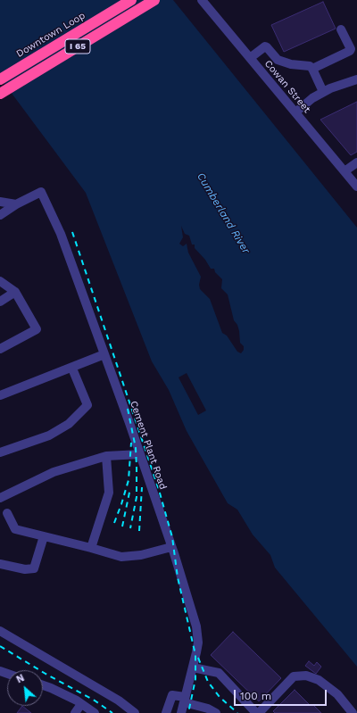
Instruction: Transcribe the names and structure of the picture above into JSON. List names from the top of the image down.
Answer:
{
  "streets": {
    "highway": ["Downtown Loop", "I 65"],
    "street": ["Cowan Street", "Cement Plant Road"]
  },
  "water": ["Cumberland River"],
  "scale_bar": "100 m",
  "north": "top left"
}
